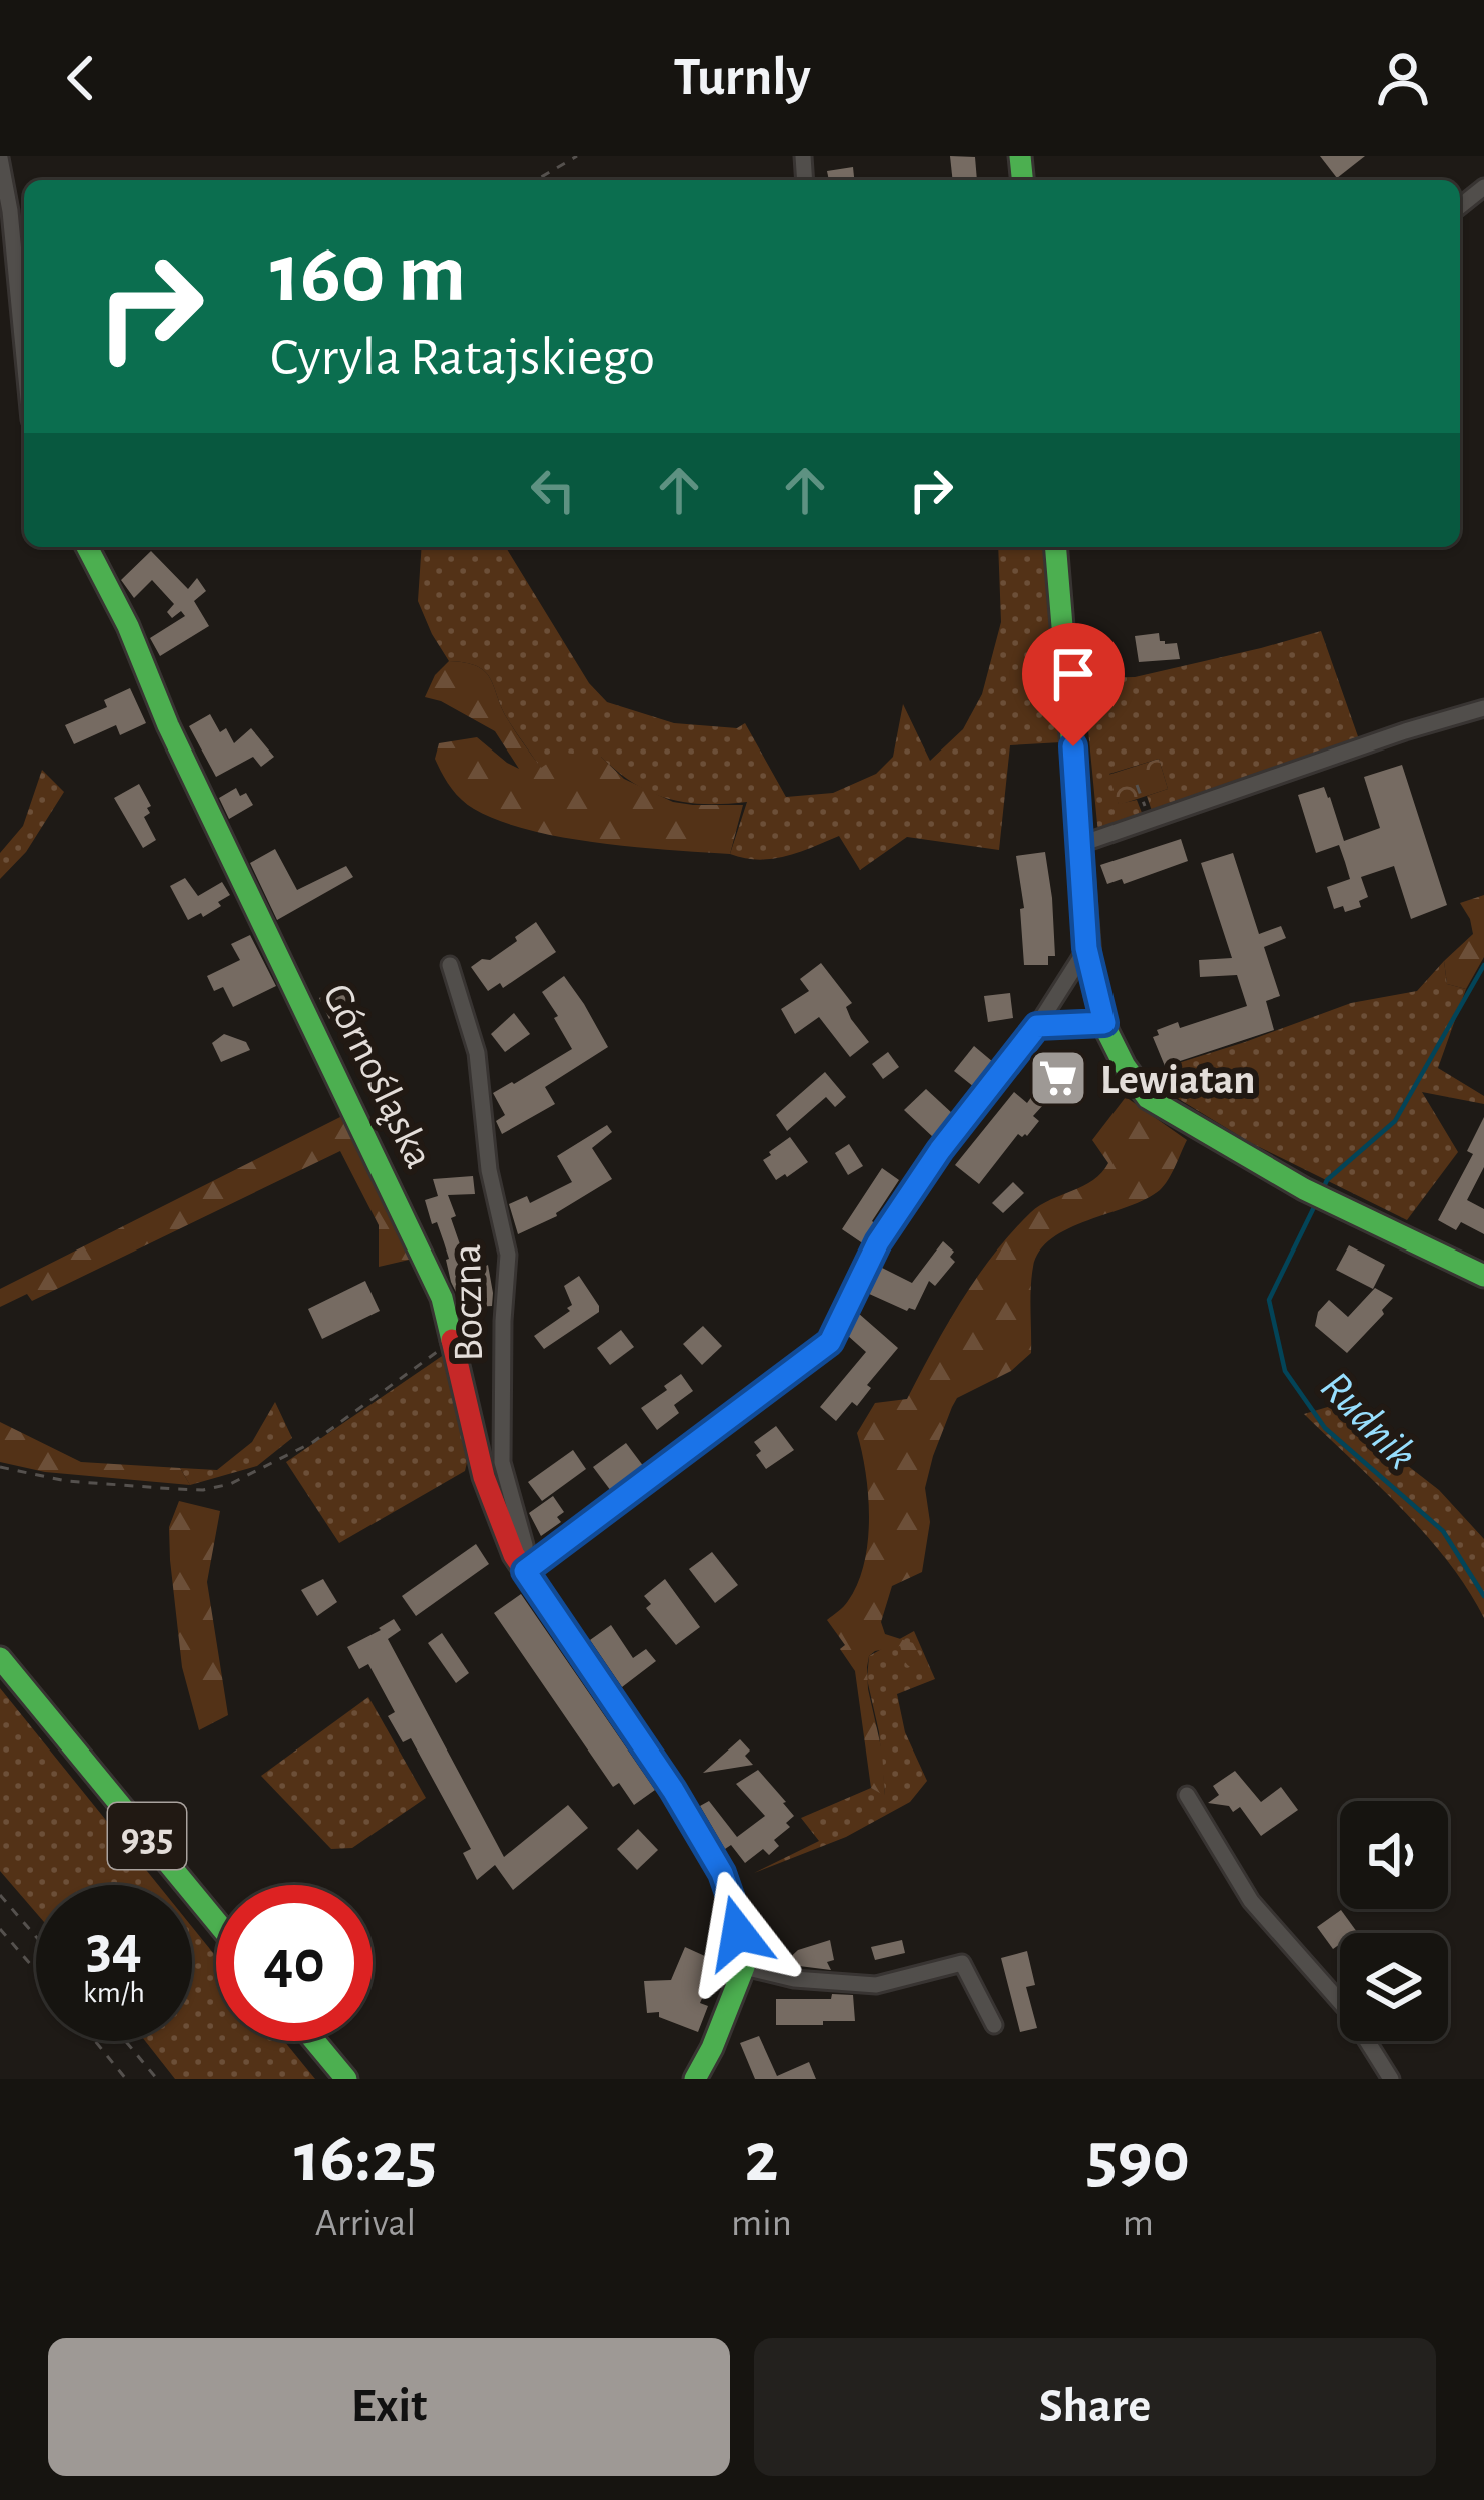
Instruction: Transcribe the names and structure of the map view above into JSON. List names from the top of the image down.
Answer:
{
  "streets": {
    "street": ["Górnośląska", "Boczna", "935"]
  },
  "crossings": [
    ["Górnośląska", "Boczna"]
  ],
  "water": ["Rudnik"],
  "places": {
    "supermarket": ["Lewiatan"]
  },
  "page": {
    "header": "Turnly",
    "turn": ["160 m", "Cyryla Ratajskiego"],
    "speed": "34 km/h",
    "limit": "40",
    "eta": [
      "16:25",
      "Arrival",
      "2",
      "min",
      "590",
      "m"
    ],
    "buttons": ["Exit", "Share"]
  }
}
